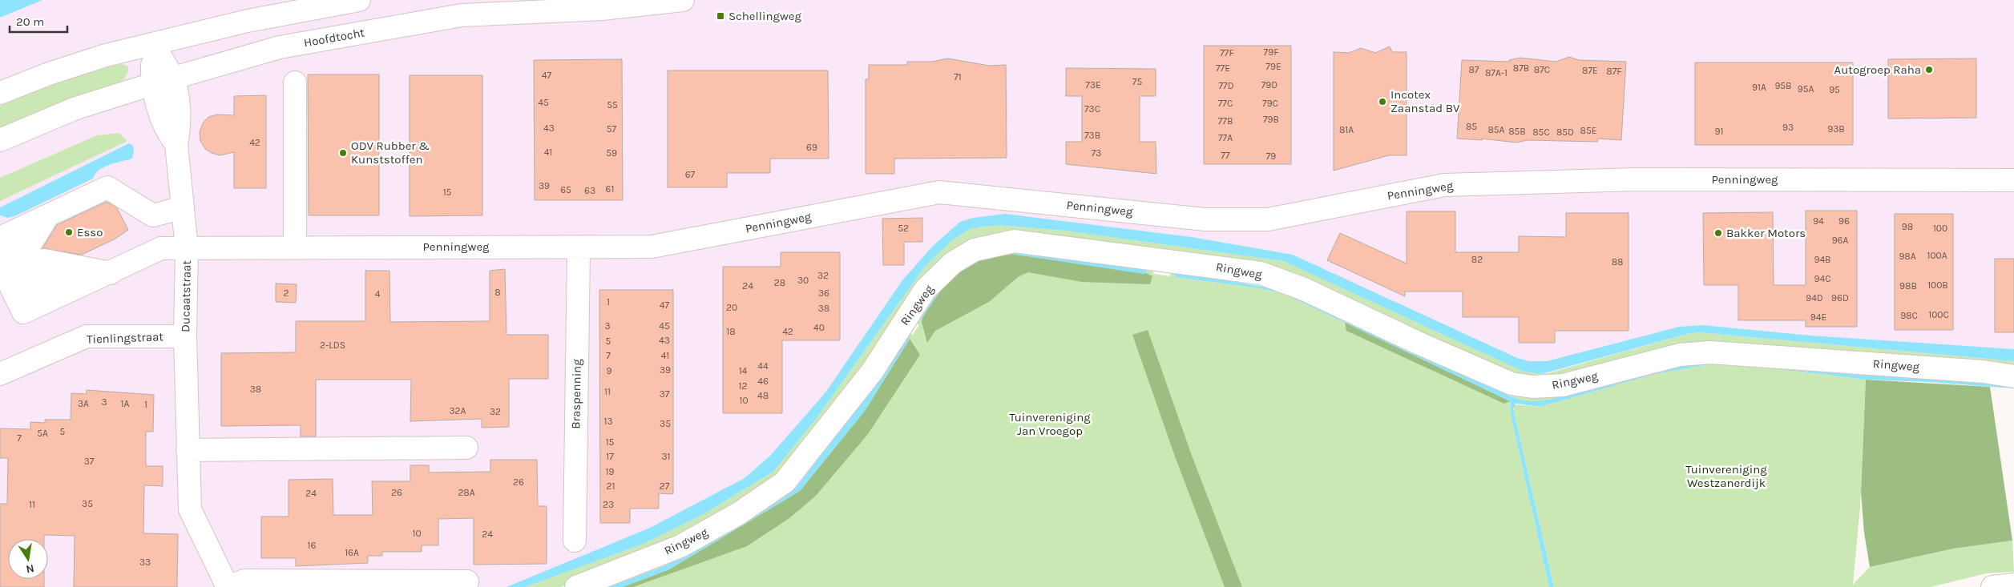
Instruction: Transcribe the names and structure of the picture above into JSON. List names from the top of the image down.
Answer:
{
  "streets": {
    "street": [
      "Hoofdtocht",
      "Penningweg",
      "Ringweg",
      "Ducaatstraat",
      "Tienlingstraat",
      "Braspenning"
    ]
  },
  "crossings": [
    ["Hoofdtocht", "Ducaatstraat"],
    ["Penningweg", "Ducaatstraat"],
    ["Penningweg", "Braspenning"],
    ["Ducaatstraat", "Tienlingstraat"]
  ],
  "parks": ["Tuinvereniging Jan Vroegop", "Tuinvereniging Westzanerdijk"],
  "places": {
    "transit": ["Schellingweg"],
    "other": [
      "Autogroep Raha",
      "Incotex Zaanstad BV",
      "ODV Rubber & Kunststoffen",
      "Esso",
      "Bakker Motors"
    ]
  },
  "house_numbers": [
    "79F",
    "77F",
    "79E",
    "77E",
    "87B",
    "87",
    "87C",
    "87E",
    "87F",
    "87A-1",
    "47",
    "71",
    "75",
    "73E",
    "79D",
    "77D",
    "95B",
    "91A",
    "95A",
    "95",
    "45",
    "77C",
    "79C",
    "55",
    "73C",
    "79B",
    "77B",
    "85",
    "93",
    "43",
    "57",
    "93B",
    "81A",
    "85A",
    "85E",
    "85B",
    "91",
    "85C",
    "85D",
    "73B",
    "77A",
    "42",
    "69",
    "41",
    "59",
    "73",
    "77",
    "79",
    "67",
    "39",
    "61",
    "65",
    "63",
    "15",
    "94",
    "96",
    "98",
    "52",
    "100",
    "96A",
    "100A",
    "98A",
    "82",
    "94B",
    "88",
    "32",
    "94C",
    "30",
    "28",
    "100B",
    "24",
    "98B",
    "8",
    "2",
    "36",
    "4",
    "94D",
    "96D",
    "1",
    "47",
    "20",
    "38",
    "100C",
    "98C",
    "94E",
    "3",
    "45",
    "40",
    "18",
    "42",
    "43",
    "5",
    "2-LDS",
    "7",
    "41",
    "44",
    "39",
    "9",
    "14",
    "46",
    "12",
    "38",
    "11",
    "37",
    "48",
    "10",
    "3",
    "3A",
    "1A",
    "1",
    "32A",
    "32",
    "13",
    "35",
    "5",
    "5A",
    "7",
    "15",
    "17",
    "31",
    "37",
    "19",
    "26",
    "21",
    "27",
    "26",
    "28A",
    "24",
    "35",
    "11",
    "23",
    "10",
    "24",
    "16",
    "16A",
    "33"
  ],
  "scale_bar": "20 m",
  "north": "bottom"
}
